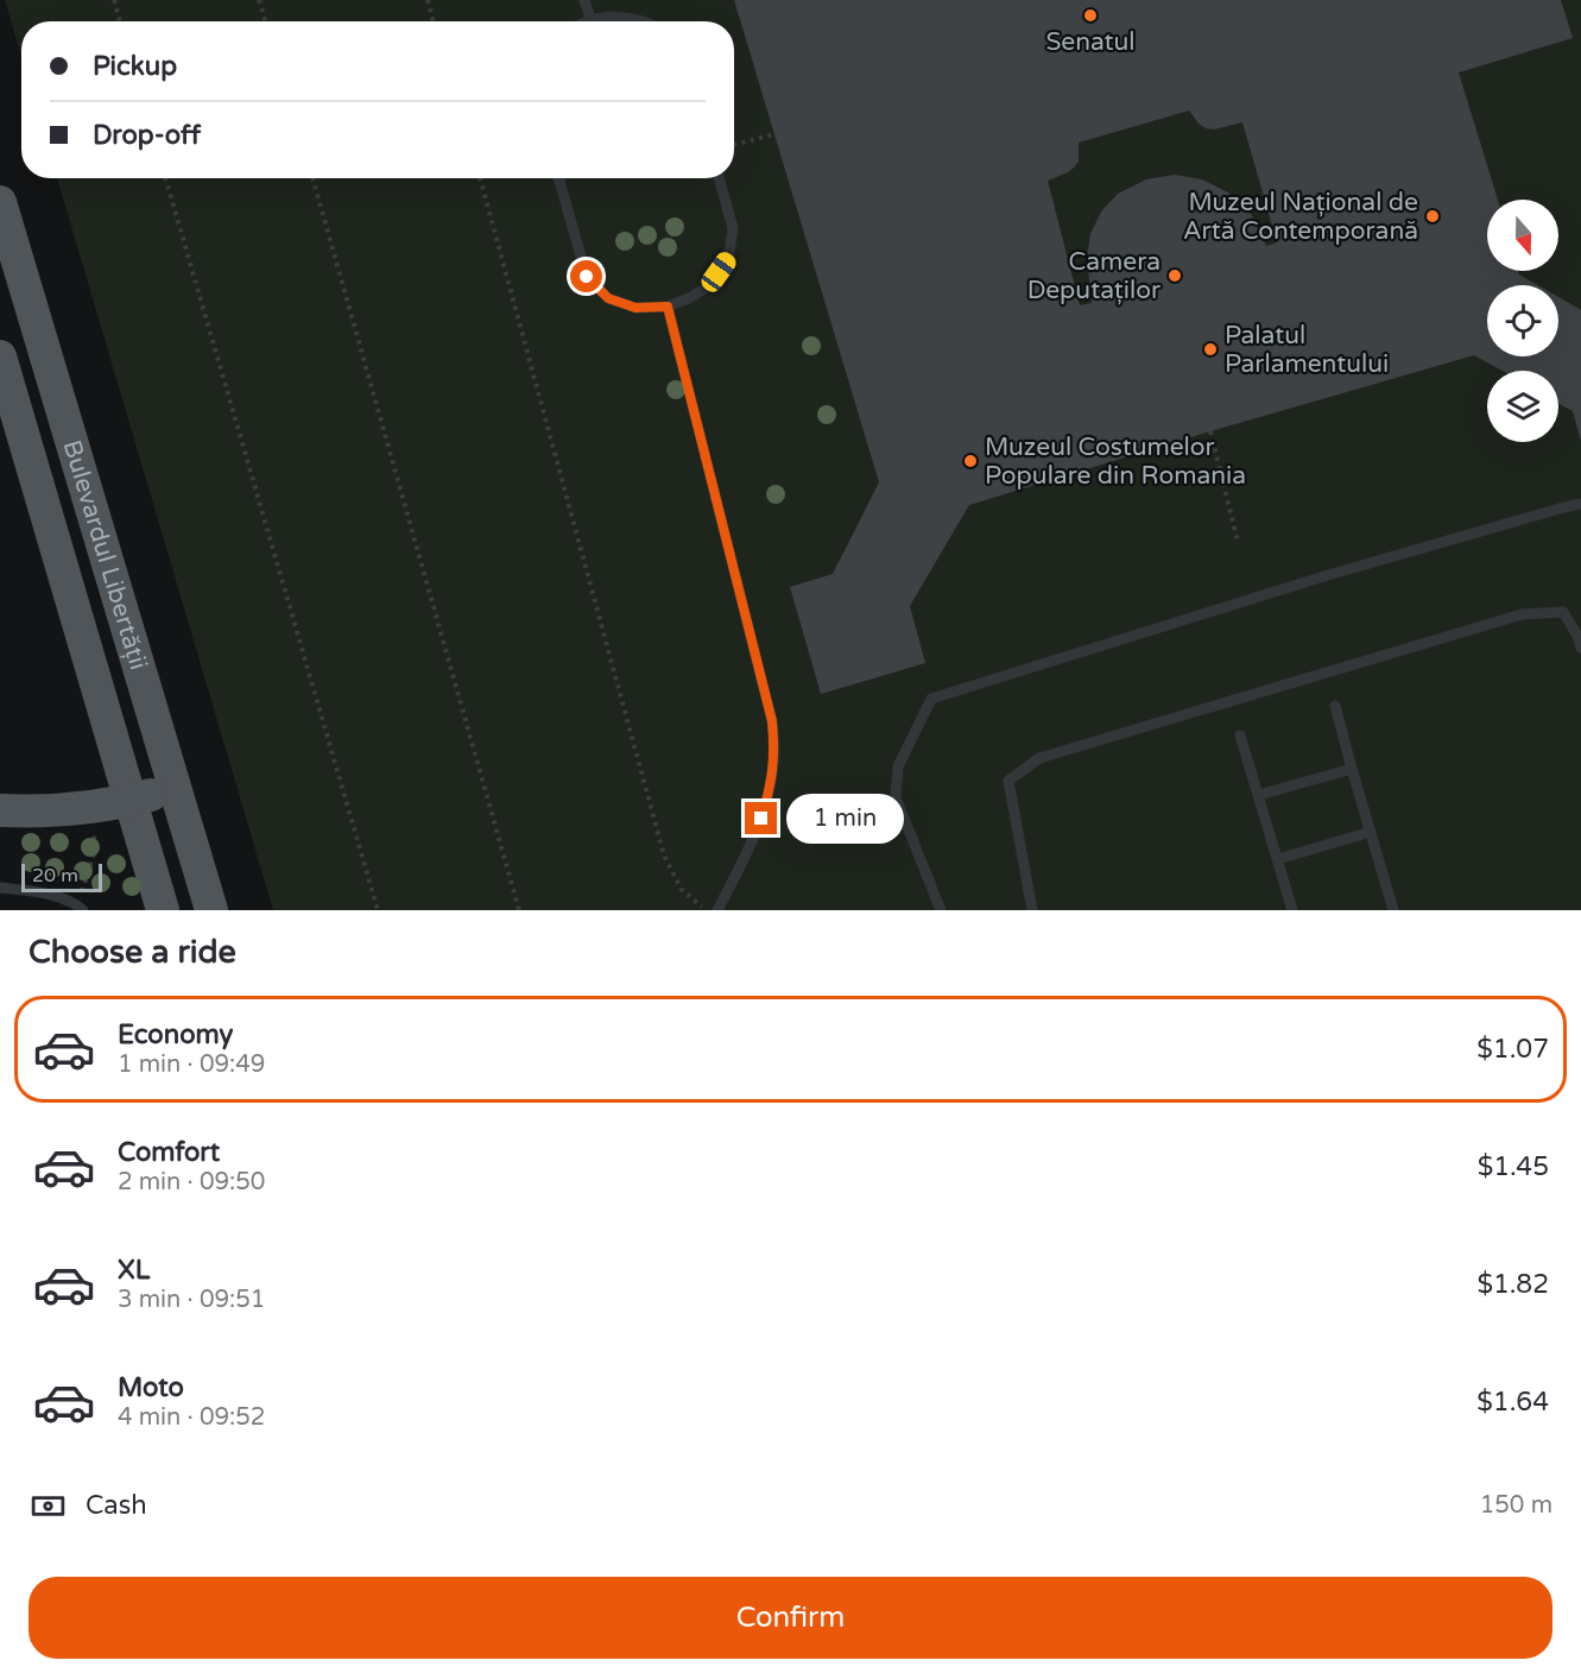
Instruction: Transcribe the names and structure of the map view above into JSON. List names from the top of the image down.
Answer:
{
  "streets": {
    "main road": ["Bulevardul Libertății"]
  },
  "places": [
    "Senatul",
    "Muzeul Național de Artă Contemporană",
    "Camera Deputaților",
    "Palatul Parlamentului",
    "Muzeul Costumelor Populare din Romania"
  ],
  "scale_bar": "20 m",
  "north": "bottom",
  "page": {
    "banner": ["Pickup", "Drop-off"],
    "bubble": "1 min",
    "scale": "20 m",
    "heading": "Choose a ride",
    "list": [
      {
        "name": "Economy",
        "note": "1 min · 09:49",
        "value": "$1.07"
      },
      {
        "name": "Comfort",
        "note": "2 min · 09:50",
        "value": "$1.45"
      },
      {
        "name": "XL",
        "note": "3 min · 09:51",
        "value": "$1.82"
      },
      {
        "name": "Moto",
        "note": "4 min · 09:52",
        "value": "$1.64"
      }
    ],
    "pay": ["Cash", "150 m"],
    "buttons": "Confirm"
  }
}
